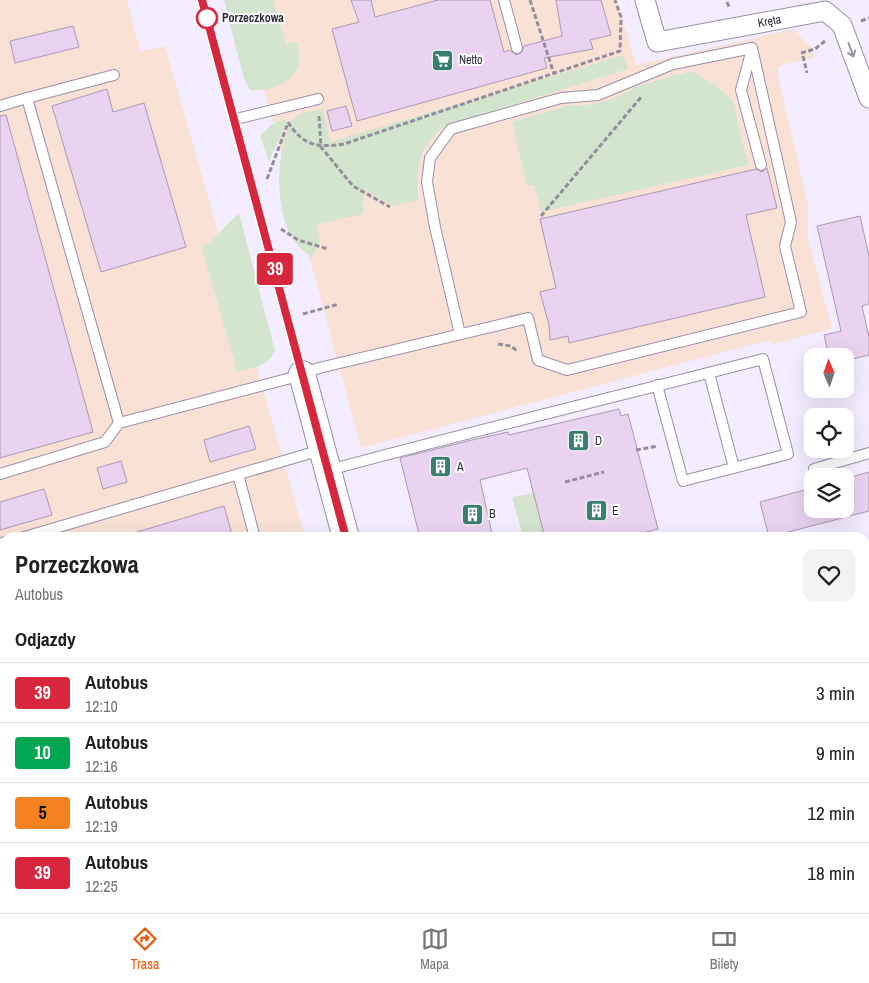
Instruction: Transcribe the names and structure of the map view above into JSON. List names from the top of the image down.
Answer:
{
  "streets": {
    "street": ["Kręta"]
  },
  "places": {
    "other": ["Porzeczkowa"],
    "supermarket": ["Netto"],
    "building": [
      "D",
      "A",
      "E",
      "B"
    ]
  },
  "lines": ["bus line 39"],
  "north": "top",
  "page": {
    "on_map": "39",
    "heading": [
      ["Porzeczkowa", "Autobus"],
      "Odjazdy"
    ],
    "list": [
      {
        "mark": "39",
        "name": "Autobus",
        "note": "12:10",
        "value": "3 min"
      },
      {
        "mark": "10",
        "name": "Autobus",
        "note": "12:16",
        "value": "9 min"
      },
      {
        "mark": "5",
        "name": "Autobus",
        "note": "12:19",
        "value": "12 min"
      },
      {
        "mark": "39",
        "name": "Autobus",
        "note": "12:25",
        "value": "18 min"
      }
    ],
    "tabs": ["Trasa", "Mapa", "Bilety"]
  }
}
